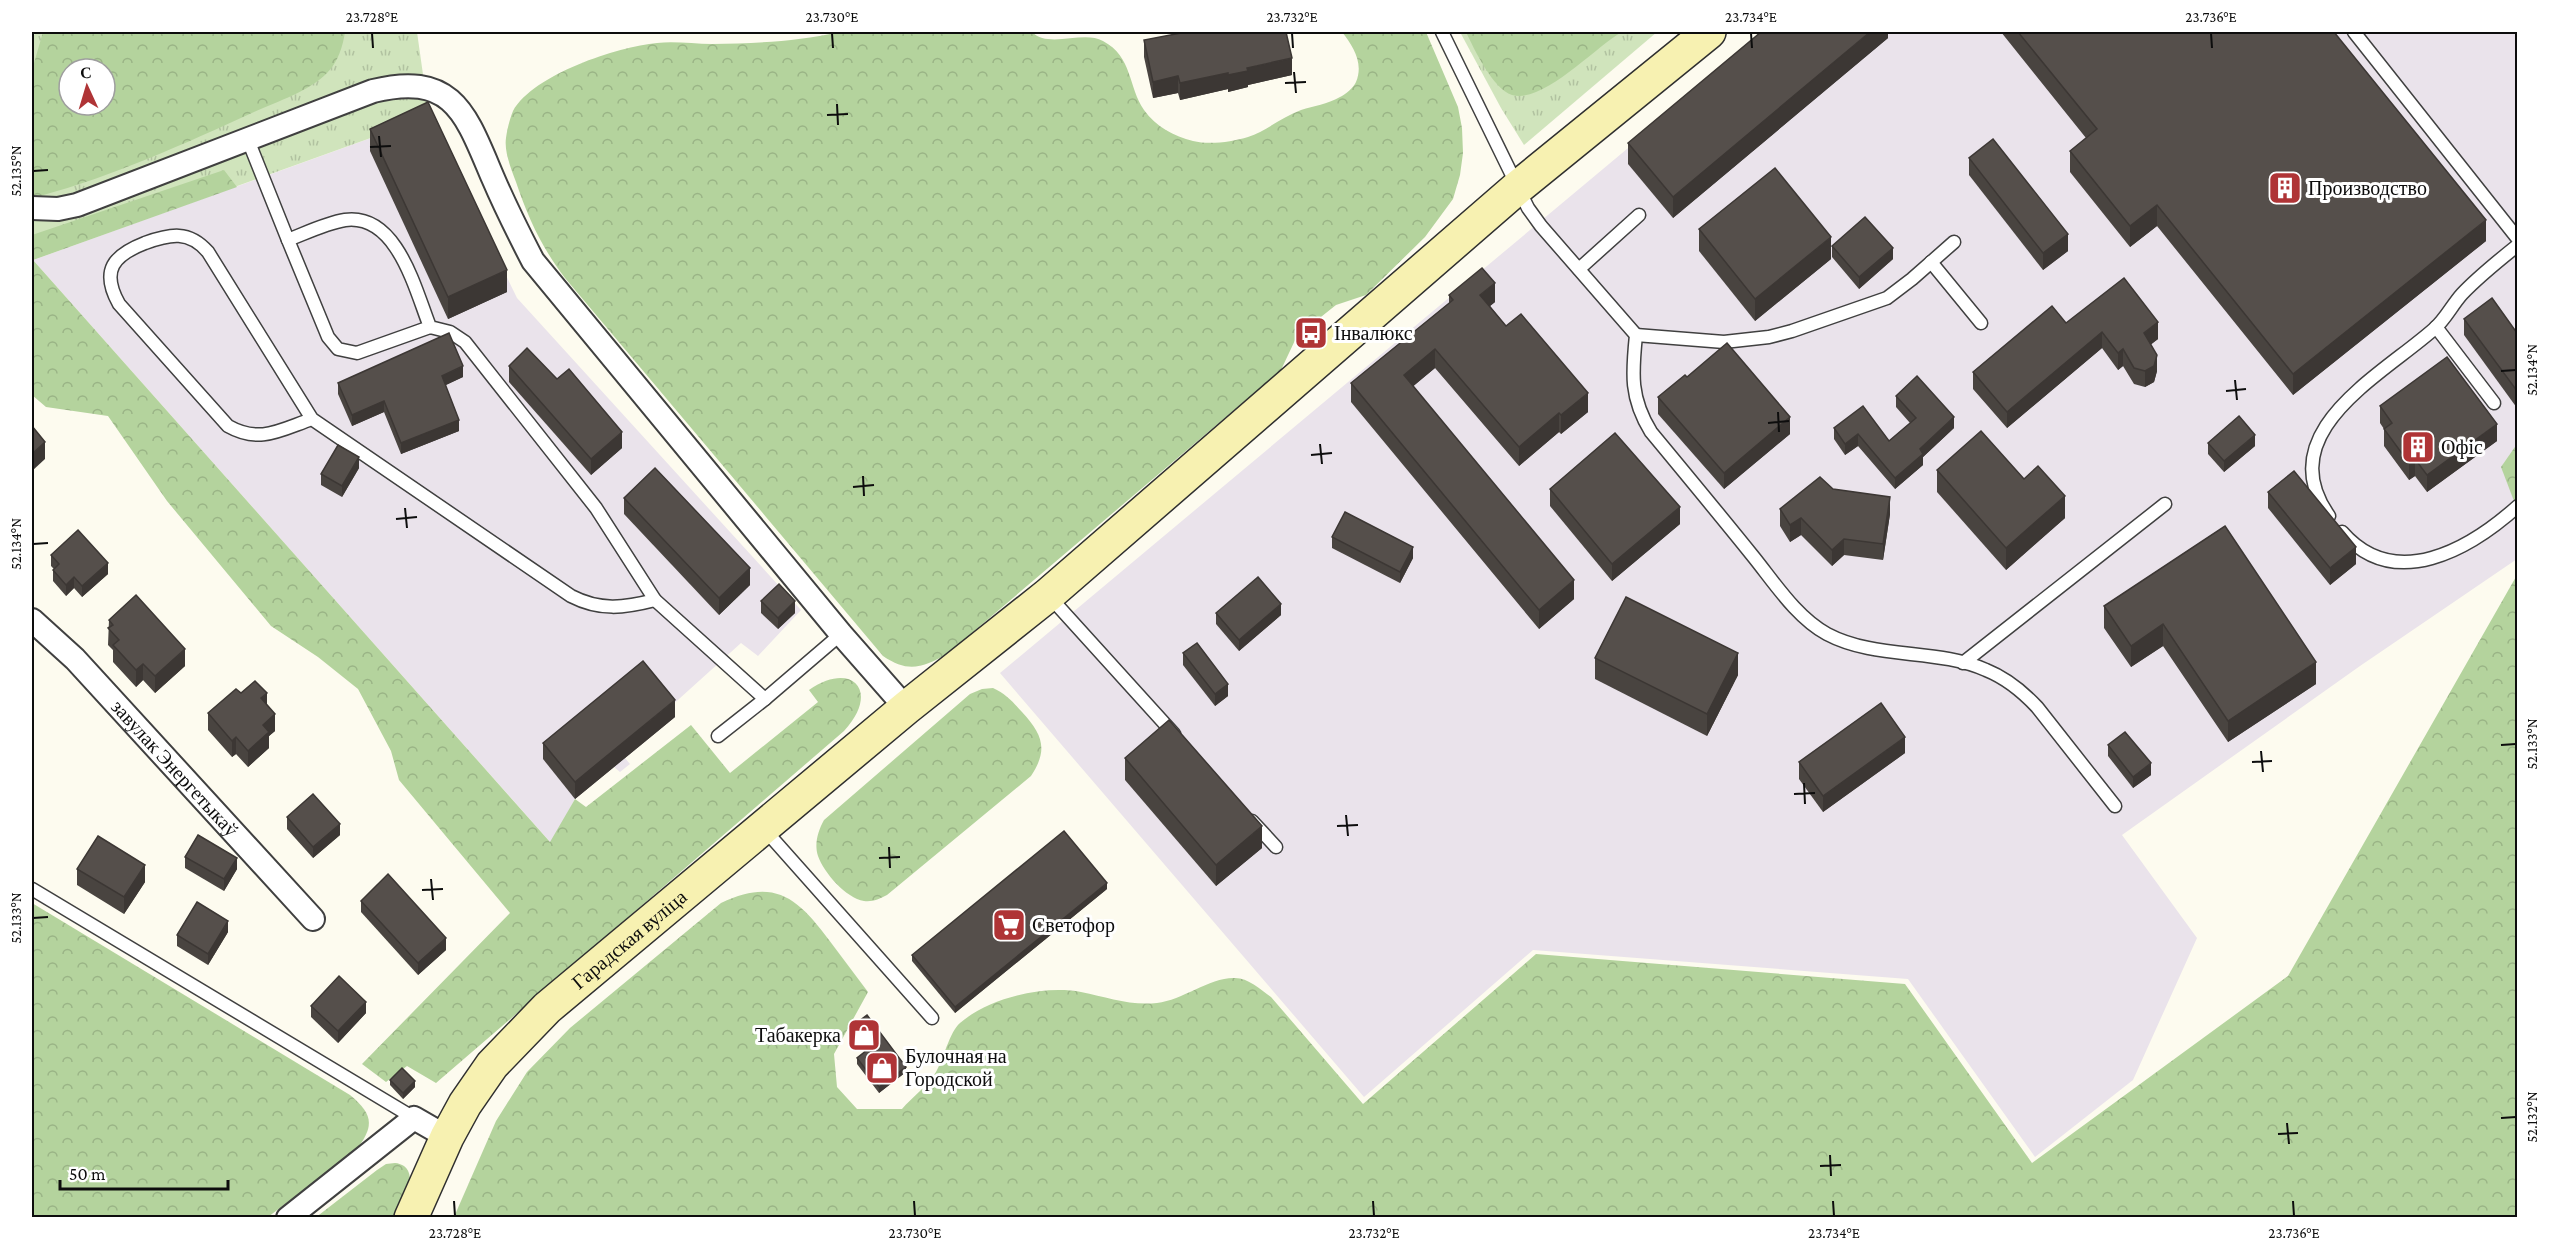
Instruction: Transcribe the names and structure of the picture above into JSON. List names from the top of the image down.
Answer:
{
  "streets": {
    "main road": ["Гарадская вуліца"],
    "street": ["завулак Энергетыкаў"]
  },
  "places": {
    "building": ["Производство", "Офіс"],
    "bus stop": ["Інвалюкс"],
    "supermarket": ["Светофор"],
    "shop": ["Табакерка", "Булочная на Городской"]
  },
  "scale_bar": "50 m",
  "north": "top",
  "coordinates": [
    "23.728°E",
    "23.730°E",
    "23.732°E",
    "23.734°E",
    "23.736°E",
    "52.135°N",
    "52.134°N",
    "52.133°N",
    "52.132°N"
  ]
}
